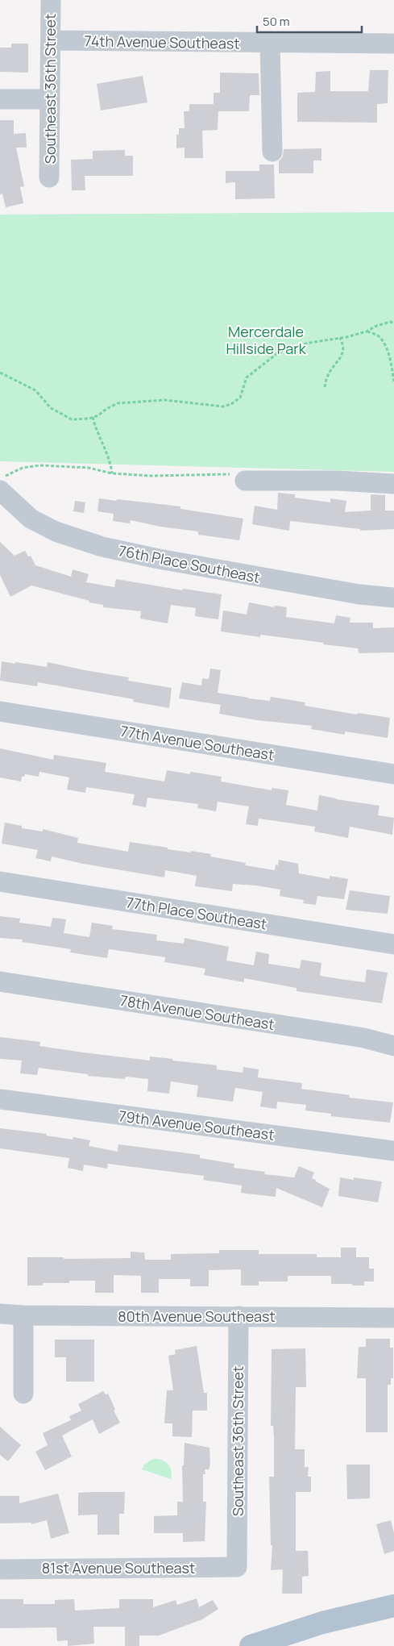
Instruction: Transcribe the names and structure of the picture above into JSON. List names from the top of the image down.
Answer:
{
  "streets": {
    "street": [
      "74th Avenue Southeast",
      "Southeast 36th Street",
      "76th Place Southeast",
      "77th Avenue Southeast",
      "77th Place Southeast",
      "78th Avenue Southeast",
      "79th Avenue Southeast",
      "80th Avenue Southeast",
      "81st Avenue Southeast"
    ]
  },
  "crossings": [
    ["74th Avenue Southeast", "Southeast 36th Street"],
    ["Southeast 36th Street", "80th Avenue Southeast"],
    ["Southeast 36th Street", "81st Avenue Southeast"]
  ],
  "parks": ["Mercerdale Hillside Park"],
  "scale_bar": "50 m"
}
